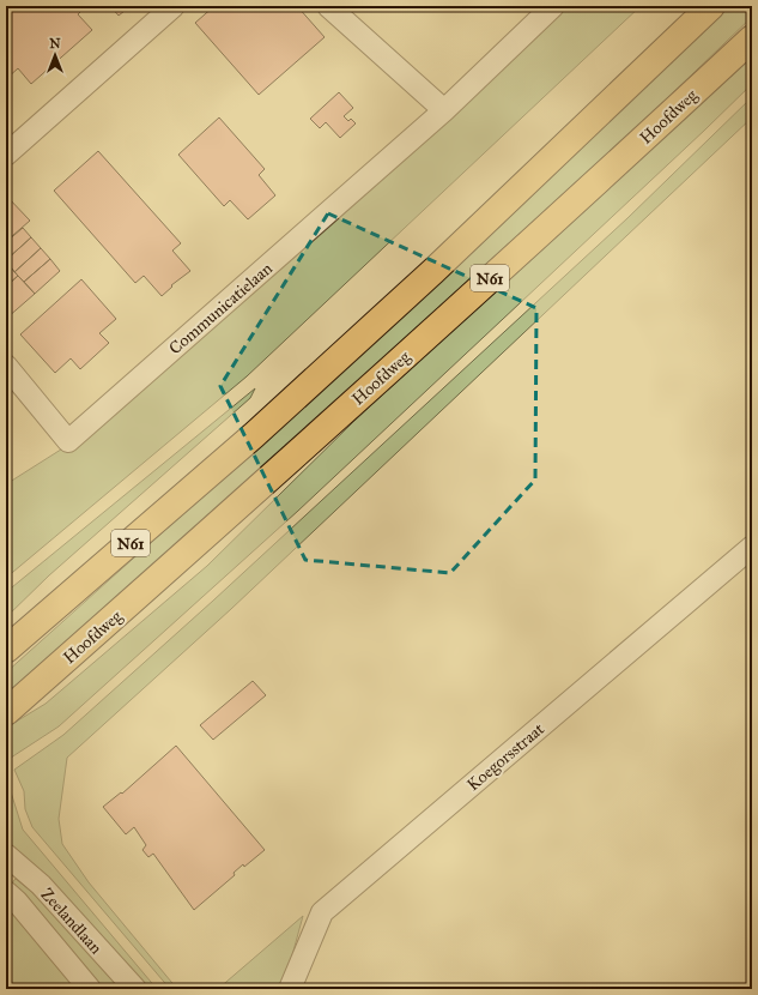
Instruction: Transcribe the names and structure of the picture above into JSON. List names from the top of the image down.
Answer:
{
  "streets": {
    "main road": ["Hoofdweg", "N61"],
    "street": ["Communicatielaan", "Koegorsstraat", "Zeelandlaan"]
  },
  "north": "top"
}
